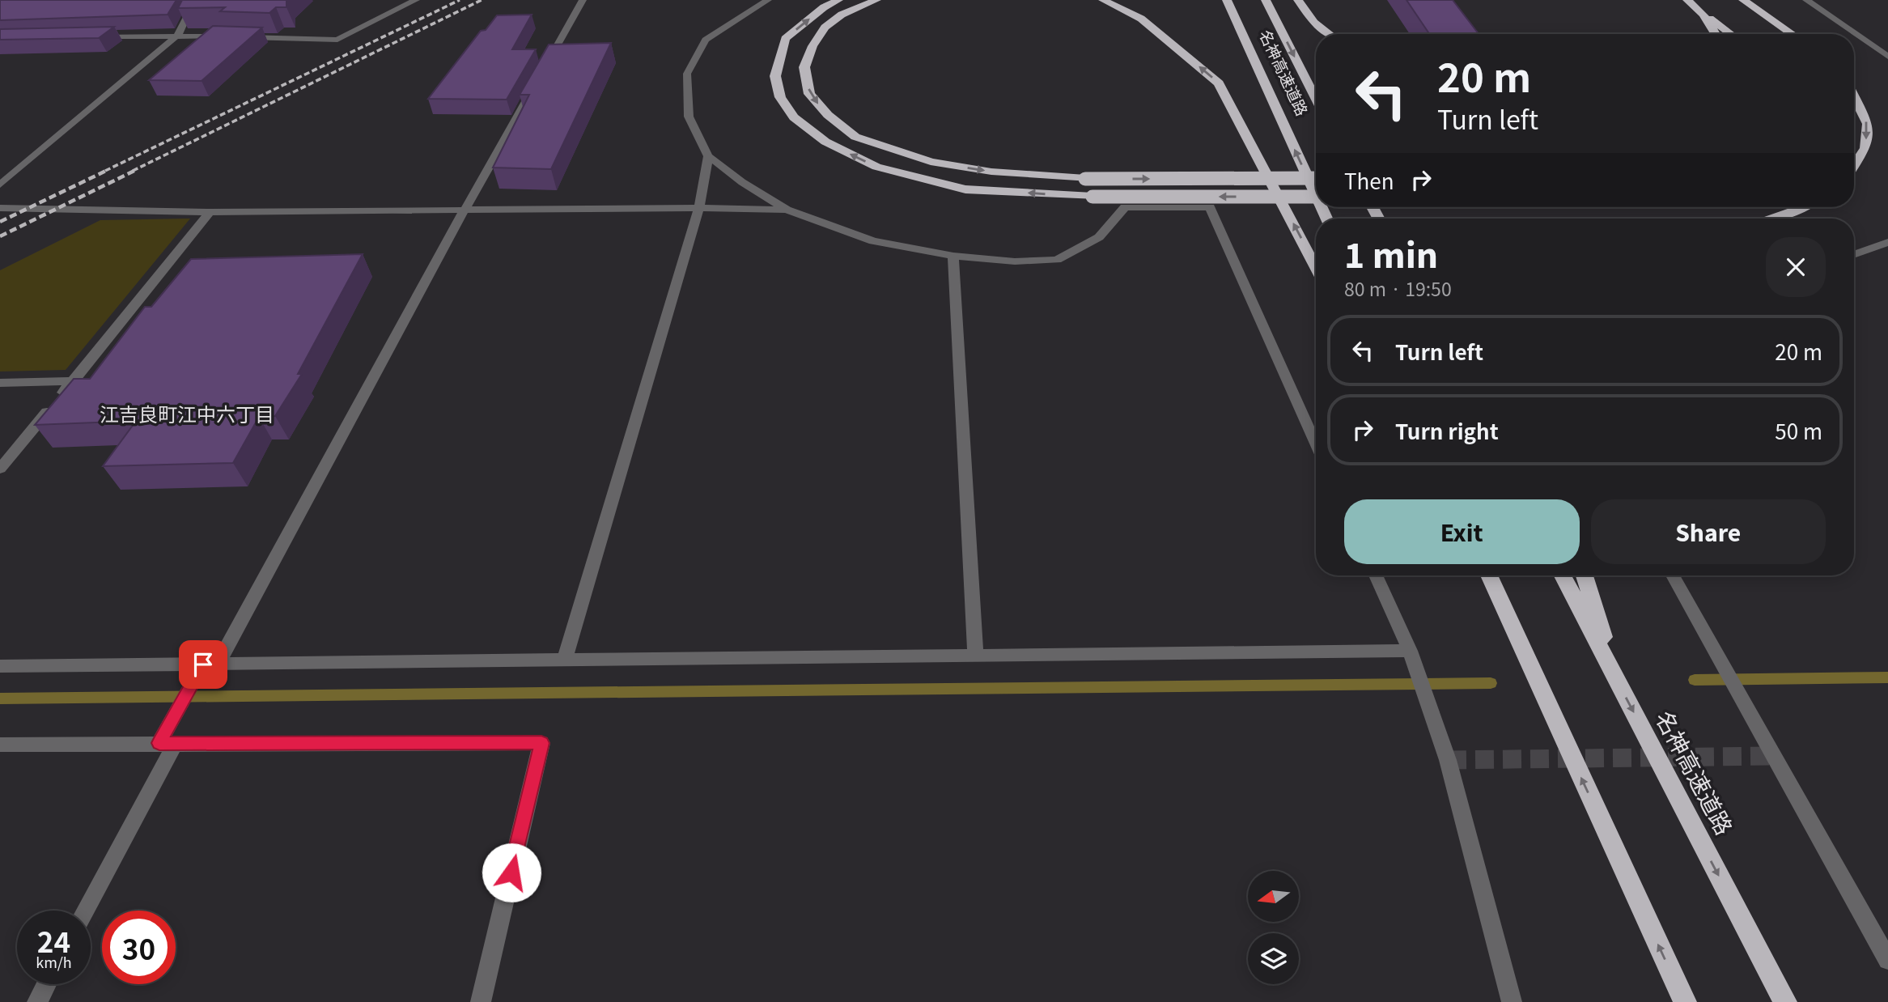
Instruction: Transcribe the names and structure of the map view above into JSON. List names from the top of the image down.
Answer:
{
  "streets": {
    "highway": ["名神高速道路"]
  },
  "districts": ["江吉良町江中六丁目"],
  "north": "left",
  "page": {
    "turn": ["20 m", "Turn left"],
    "then": "Then",
    "heading": ["1 min", "80 m · 19:50"],
    "list": [
      {
        "name": "Turn left",
        "value": "20 m"
      },
      {
        "name": "Turn right",
        "value": "50 m"
      }
    ],
    "buttons": ["Exit", "Share"],
    "speed": "24 km/h",
    "limit": "30"
  }
}
